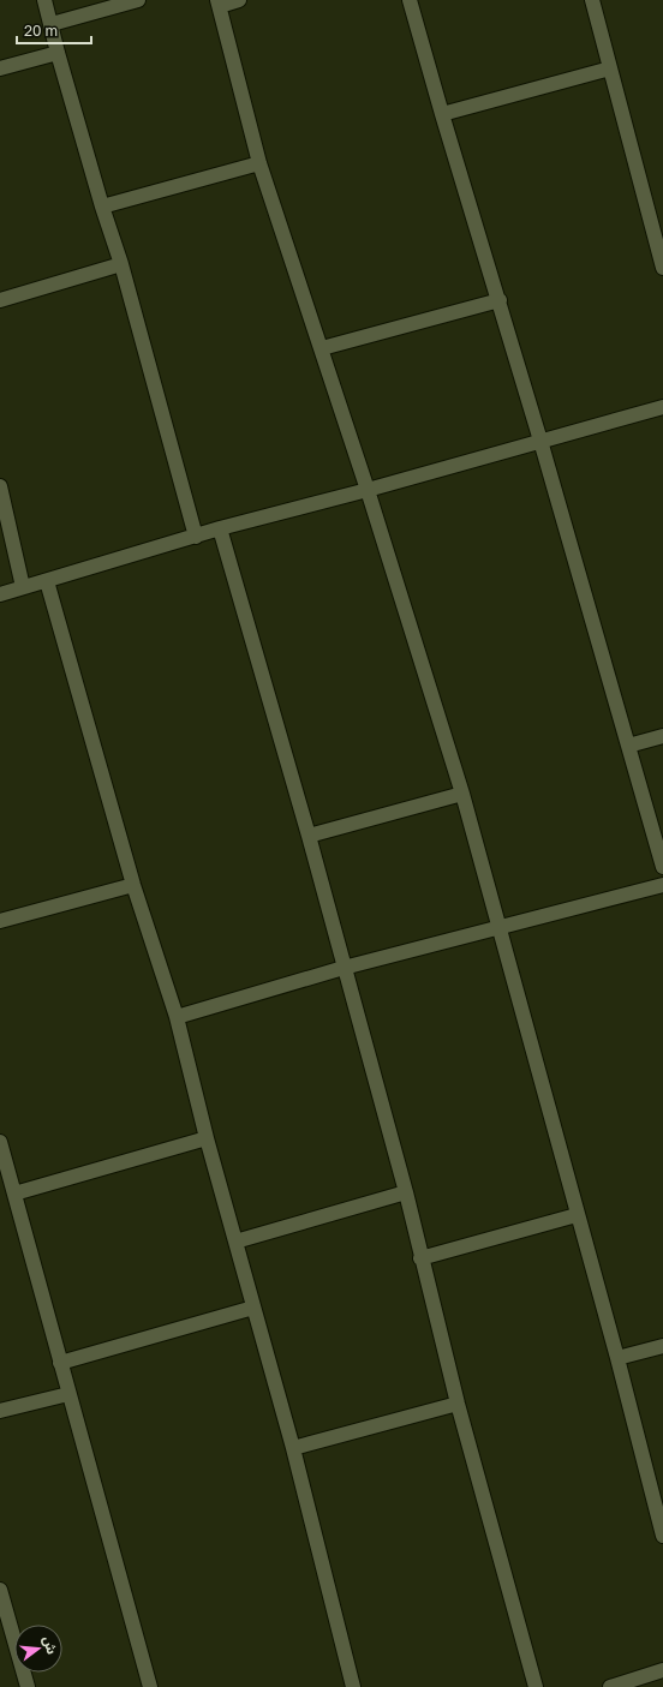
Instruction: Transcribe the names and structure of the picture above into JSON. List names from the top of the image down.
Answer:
{
  "scale_bar": "20 m",
  "north": "right"
}
